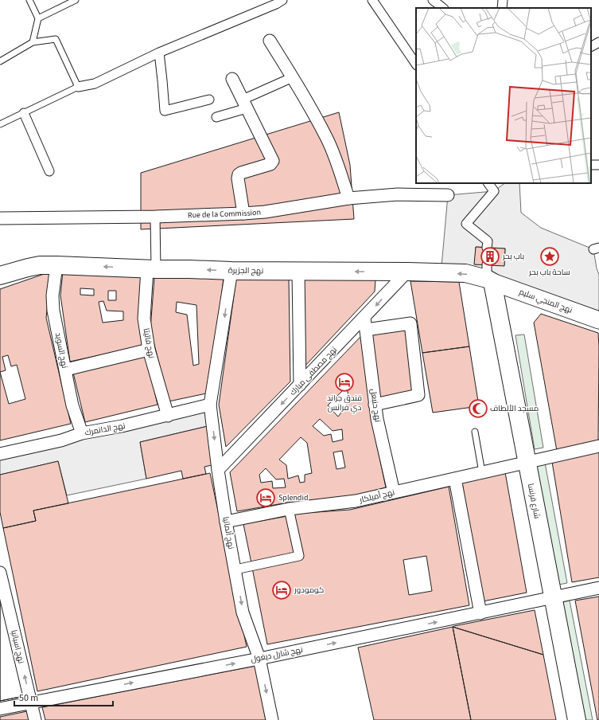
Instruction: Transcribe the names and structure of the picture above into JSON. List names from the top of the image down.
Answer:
{
  "streets": {
    "main road": ["نهج الجزيرة", "نهج المنجي سليم", "شارع فرنسا"],
    "street": [
      "Rue de la Commission",
      "نهج فاليتا",
      "نهج السويد",
      "نهج مصطفى مبارك",
      "نهج حنبعل",
      "نهج الدانمرك",
      "نهج أميلكار",
      "نهج ألمانيا",
      "نهج اسبانيا",
      "نهج شارل ديغول"
    ]
  },
  "crossings": [
    ["نهج الجزيرة", "نهج المنجي سليم"],
    ["نهج الجزيرة", "نهج فاليتا"],
    ["نهج الجزيرة", "نهج السويد"],
    ["نهج الجزيرة", "نهج مصطفى مبارك"],
    ["نهج الجزيرة", "شارع فرنسا"],
    ["نهج الجزيرة", "نهج ألمانيا"],
    ["نهج المنجي سليم", "شارع فرنسا"],
    ["نهج فاليتا", "نهج الدانمرك"],
    ["نهج السويد", "نهج الدانمرك"],
    ["نهج مصطفى مبارك", "نهج حنبعل"],
    ["نهج مصطفى مبارك", "نهج ألمانيا"],
    ["نهج حنبعل", "نهج أميلكار"],
    ["نهج الدانمرك", "نهج ألمانيا"],
    ["نهج أميلكار", "شارع فرنسا"],
    ["نهج أميلكار", "نهج ألمانيا"],
    ["شارع فرنسا", "نهج شارل ديغول"],
    ["نهج ألمانيا", "نهج شارل ديغول"],
    ["نهج اسبانيا", "نهج شارل ديغول"]
  ],
  "one_way": [
    "نهج الجزيرة",
    "نهج مصطفى مبارك",
    "نهج اسبانيا",
    "نهج شارل ديغول"
  ],
  "places": {
    "building": ["باب بحر"],
    "place": ["ساحة باب بحر"],
    "hotel": ["فندق جراند دي فرانس", "Splendid", "كومودور"],
    "mosque": ["مسجد الألطاف"]
  },
  "scale_bar": "50 m"
}
